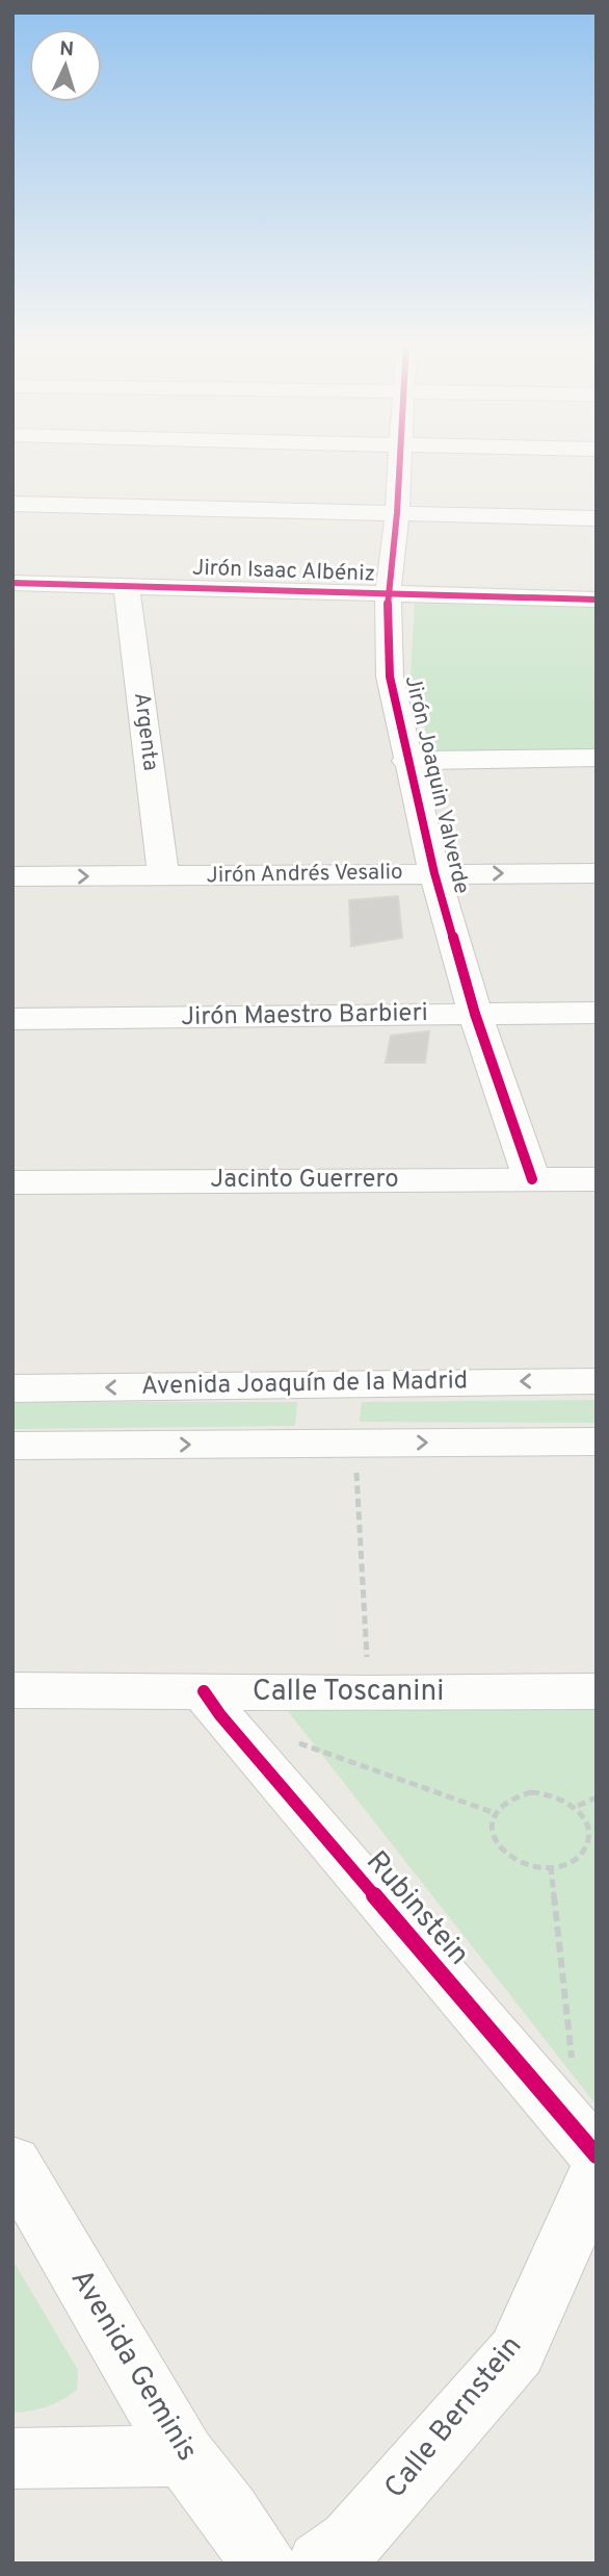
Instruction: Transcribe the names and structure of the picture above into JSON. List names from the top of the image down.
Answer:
{
  "streets": {
    "street": [
      "Jirón Isaac Albéniz",
      "Argenta",
      "Jirón Joaquin Valverde",
      "Jirón Andrés Vesalio",
      "Jirón Maestro Barbieri",
      "Jacinto Guerrero",
      "Avenida Joaquín de la Madrid",
      "Calle Toscanini",
      "Rubinstein",
      "Avenida Geminis",
      "Calle Bernstein"
    ]
  },
  "crossings": [
    ["Jirón Isaac Albéniz", "Argenta"],
    ["Jirón Isaac Albéniz", "Jirón Joaquin Valverde"],
    ["Argenta", "Jirón Andrés Vesalio"],
    ["Jirón Joaquin Valverde", "Jirón Andrés Vesalio"],
    ["Jirón Joaquin Valverde", "Jirón Maestro Barbieri"],
    ["Jirón Joaquin Valverde", "Jacinto Guerrero"],
    ["Calle Toscanini", "Rubinstein"]
  ],
  "north": "top"
}
